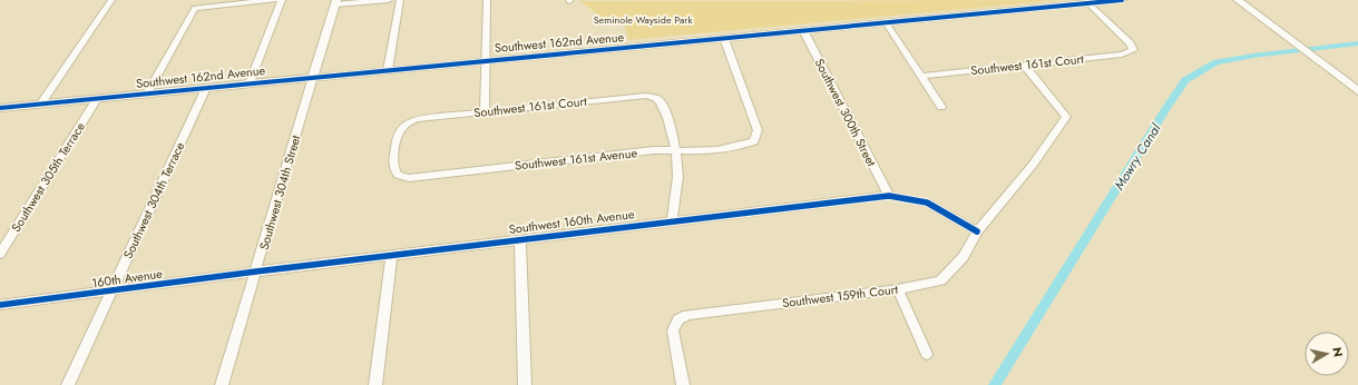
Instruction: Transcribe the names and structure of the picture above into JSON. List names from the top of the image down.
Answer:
{
  "streets": {
    "street": [
      "Southwest 162nd Avenue",
      "Southwest 161st Court",
      "Southwest 300th Street",
      "Southwest 161st Avenue",
      "Southwest 305th Terrace",
      "Southwest 304th Street",
      "Southwest 304th Terrace",
      "Southwest 160th Avenue",
      "160th Avenue",
      "Southwest 159th Court"
    ]
  },
  "crossings": [
    ["Southwest 162nd Avenue", "Southwest 161st Court"],
    ["Southwest 162nd Avenue", "Southwest 300th Street"],
    ["Southwest 162nd Avenue", "Southwest 161st Avenue"],
    ["Southwest 162nd Avenue", "Southwest 305th Terrace"],
    ["Southwest 162nd Avenue", "Southwest 304th Street"],
    ["Southwest 162nd Avenue", "Southwest 304th Terrace"],
    ["Southwest 161st Court", "Southwest 161st Avenue"],
    ["Southwest 161st Court", "Southwest 159th Court"],
    ["Southwest 300th Street", "Southwest 160th Avenue"],
    ["Southwest 304th Street", "Southwest 160th Avenue"],
    ["Southwest 304th Street", "160th Avenue"],
    ["Southwest 304th Terrace", "160th Avenue"],
    ["Southwest 160th Avenue", "160th Avenue"],
    ["Southwest 160th Avenue", "Southwest 159th Court"]
  ],
  "water": ["Mowry Canal"],
  "parks": ["Seminole Wayside Park"],
  "north": "right"
}
